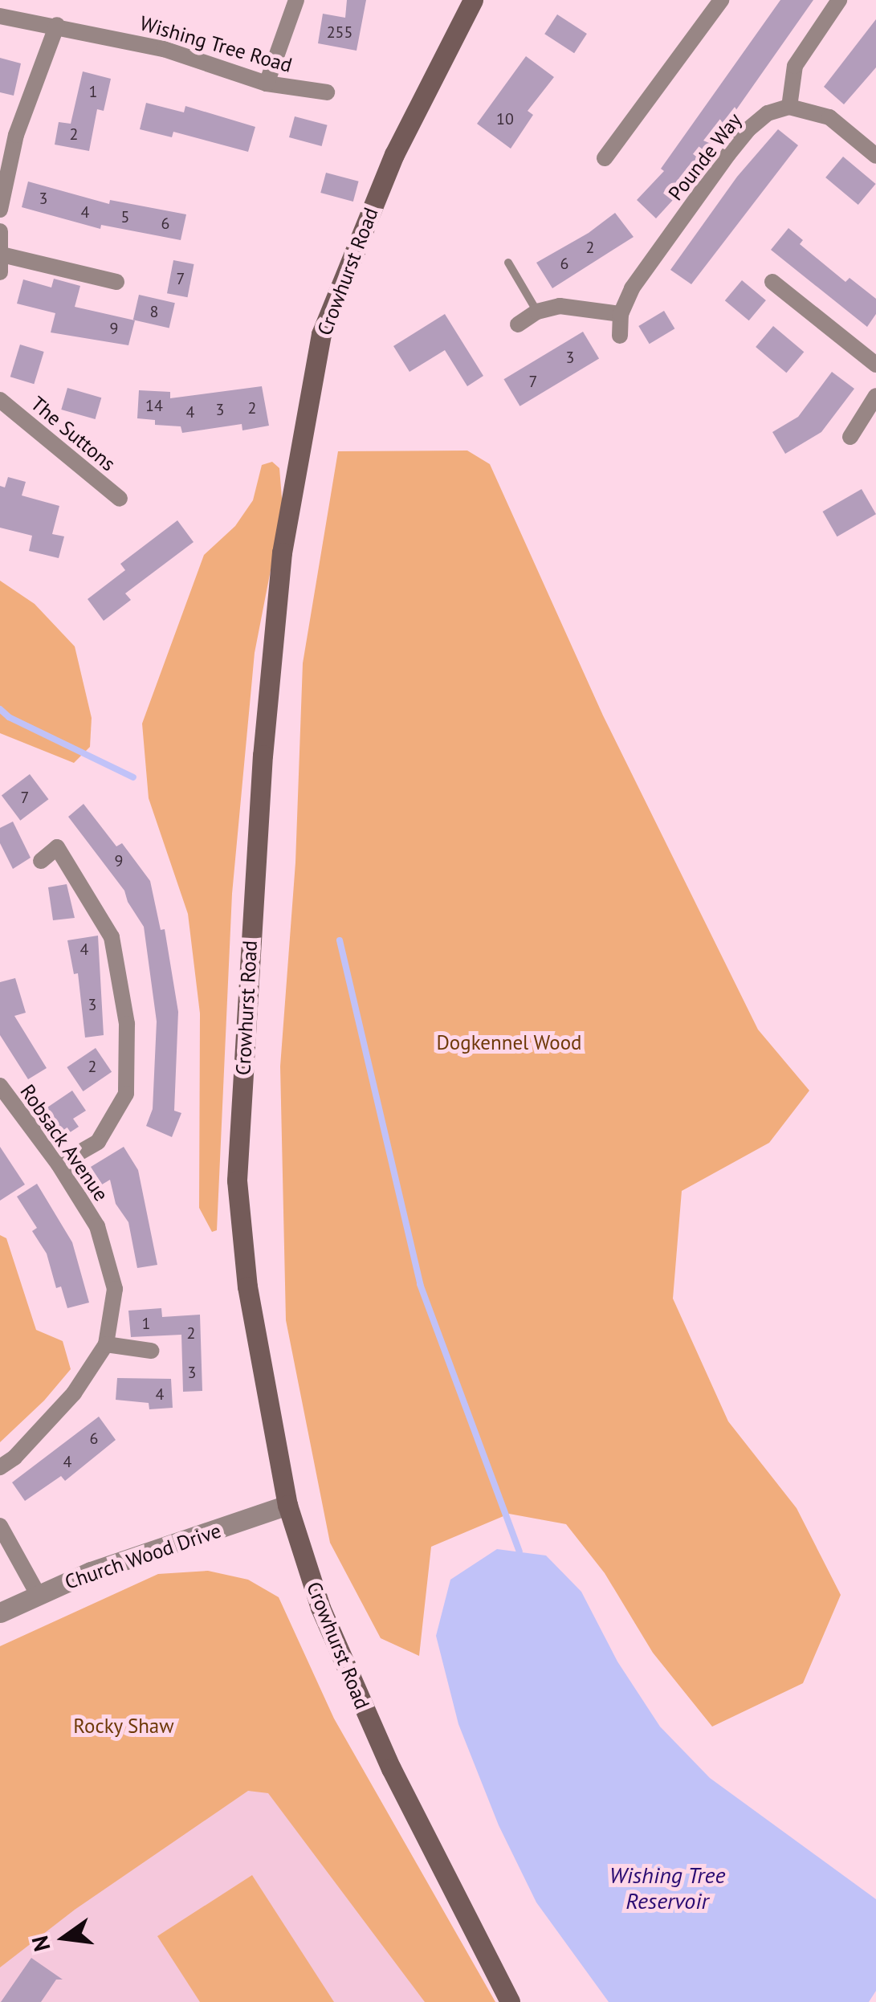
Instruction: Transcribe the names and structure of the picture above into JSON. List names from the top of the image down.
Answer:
{
  "streets": {
    "main road": ["Crowhurst Road"],
    "street": [
      "Wishing Tree Road",
      "Pounde Way",
      "The Suttons",
      "Robsack Avenue",
      "Church Wood Drive"
    ]
  },
  "crossings": [
    ["Crowhurst Road", "Church Wood Drive"]
  ],
  "water": ["Wishing Tree Reservoir"],
  "parks": ["Dogkennel Wood", "Rocky Shaw"],
  "house_numbers": [
    "255",
    "1",
    "10",
    "2",
    "3",
    "4",
    "5",
    "6",
    "2",
    "6",
    "7",
    "8",
    "9",
    "3",
    "7",
    "14",
    "2",
    "3",
    "4",
    "7",
    "9",
    "4",
    "3",
    "2",
    "1",
    "2",
    "3",
    "4",
    "6",
    "4"
  ],
  "north": "left"
}
